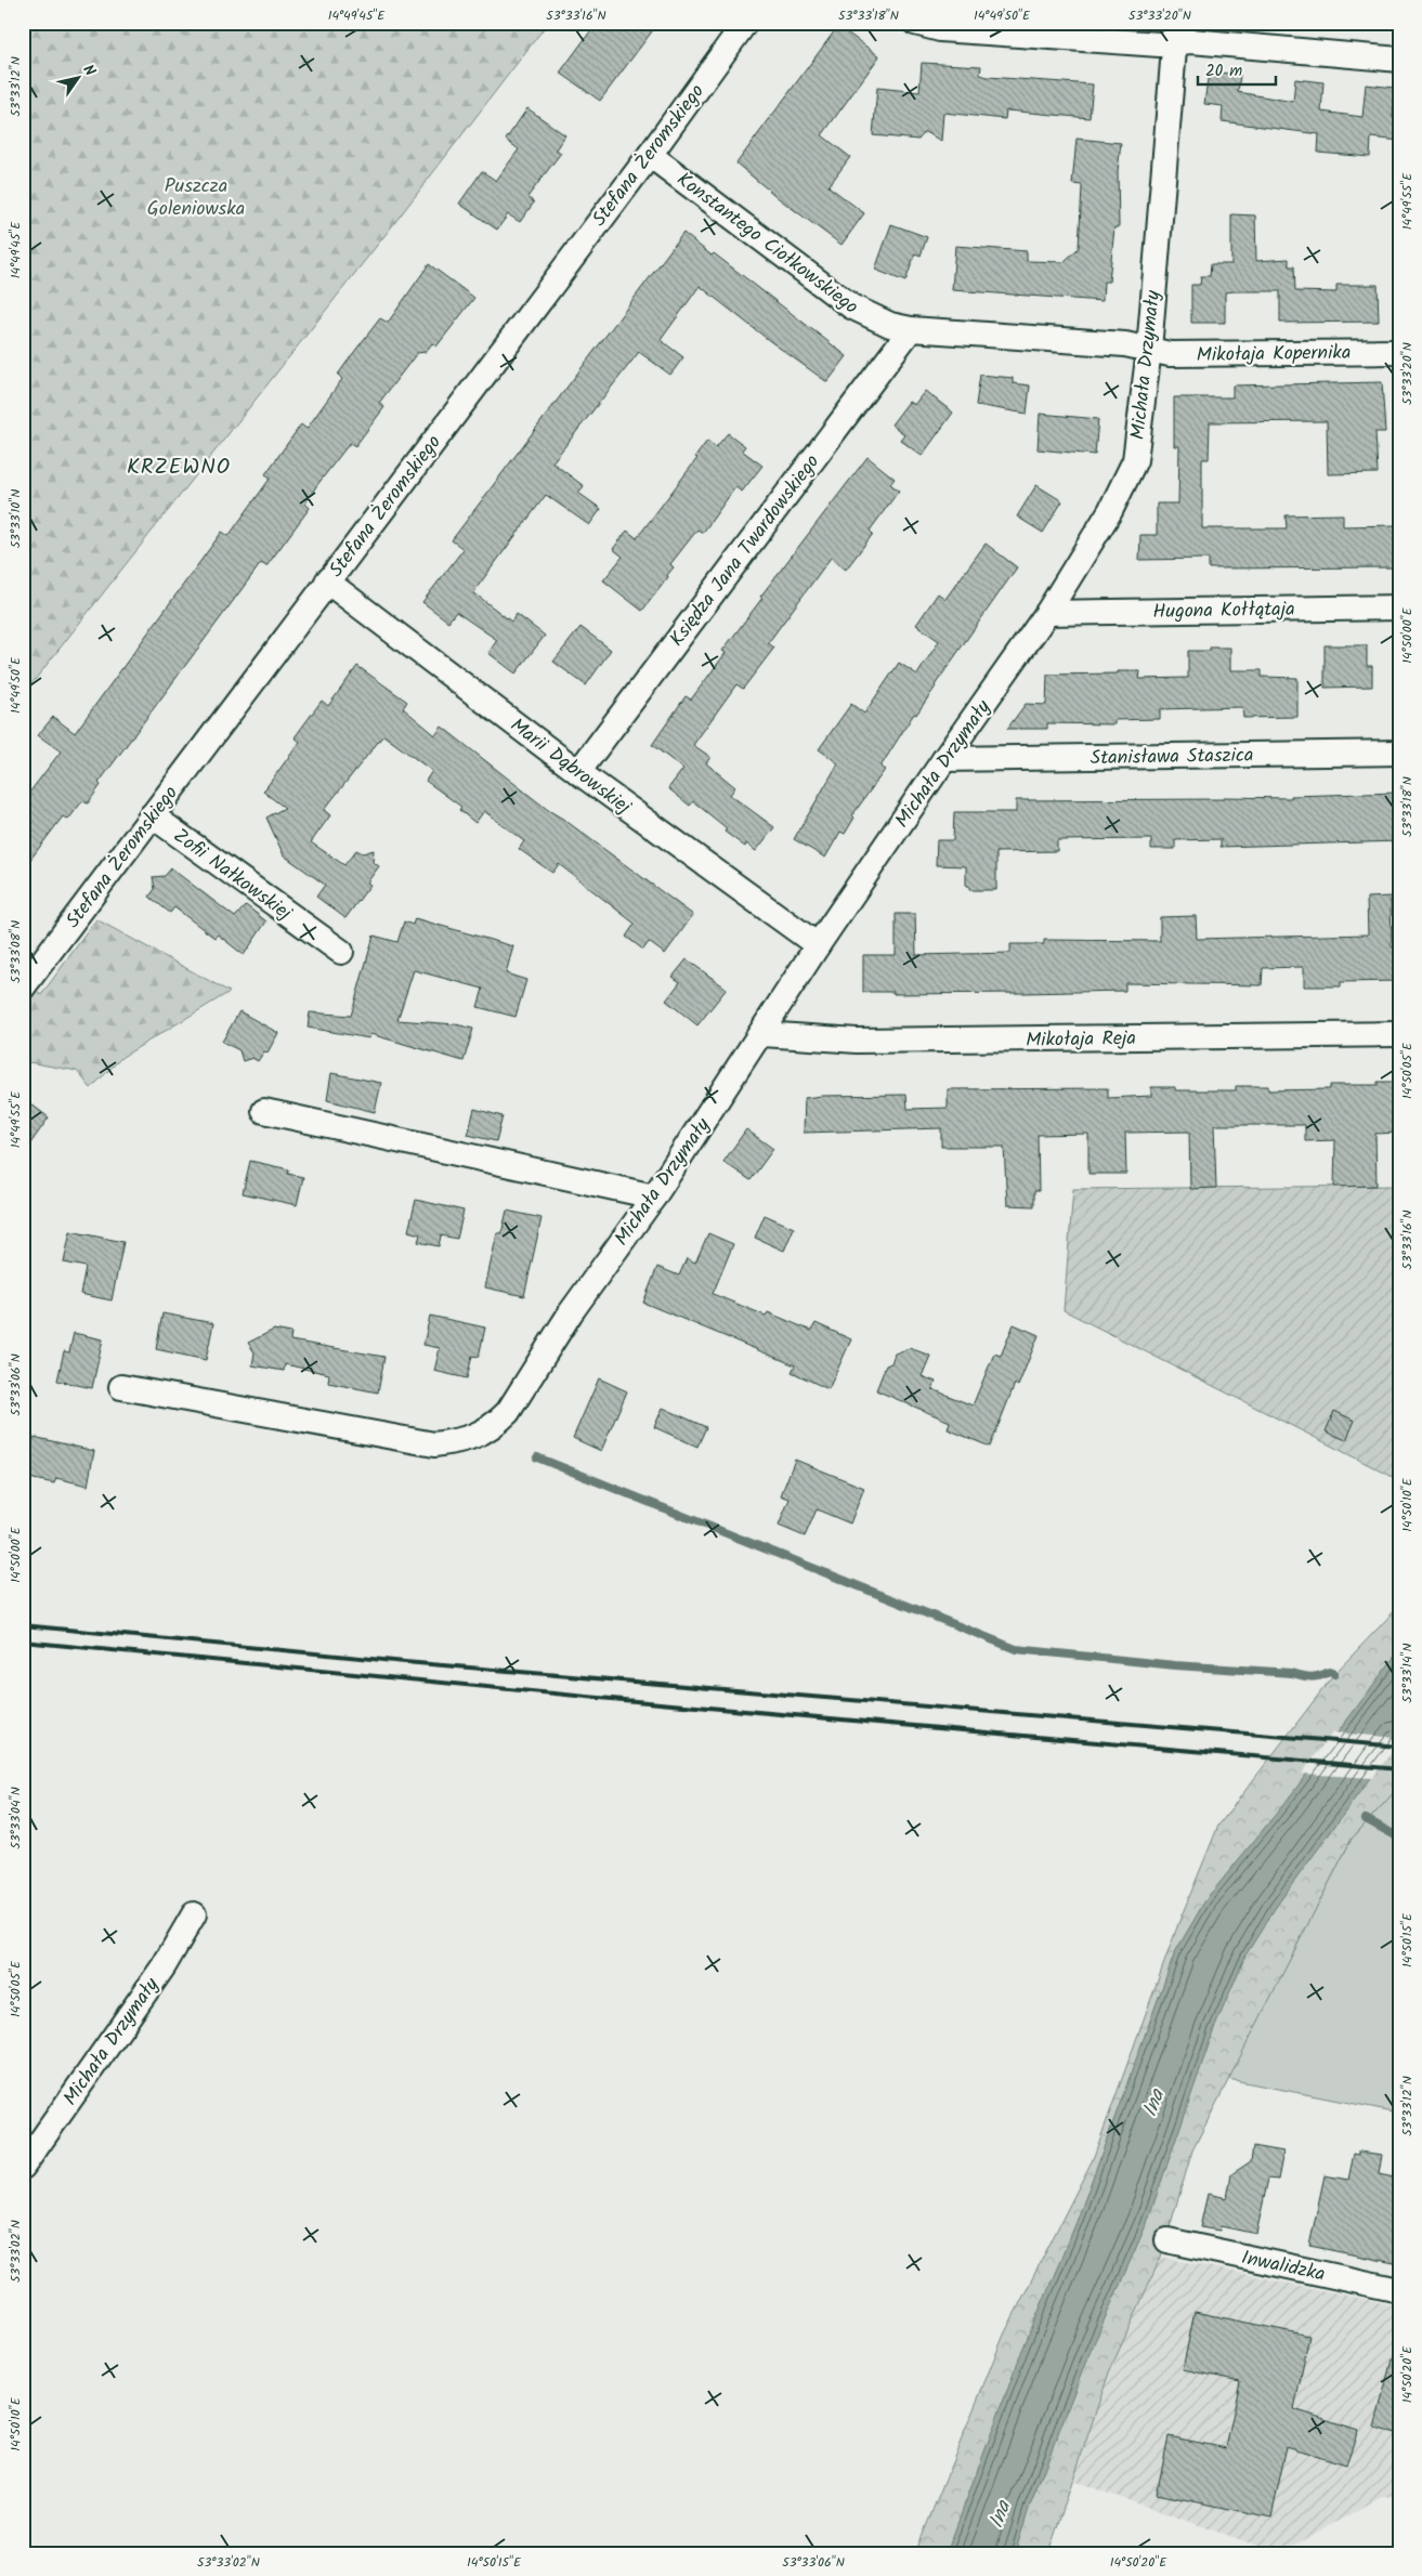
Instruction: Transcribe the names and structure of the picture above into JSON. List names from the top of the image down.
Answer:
{
  "streets": {
    "street": [
      "Stefana Żeromskiego",
      "Konstantego Ciołkowskiego",
      "Mikołaja Kopernika",
      "Michała Drzymały",
      "Księdza Jana Twardowskiego",
      "Hugona Kołłątaja",
      "Stanisława Staszica",
      "Marii Dąbrowskiej",
      "Zofii Nałkowskiej",
      "Mikołaja Reja",
      "Inwalidzka"
    ]
  },
  "crossings": [
    ["Stefana Żeromskiego", "Konstantego Ciołkowskiego"],
    ["Stefana Żeromskiego", "Marii Dąbrowskiej"],
    ["Stefana Żeromskiego", "Zofii Nałkowskiej"],
    ["Konstantego Ciołkowskiego", "Mikołaja Kopernika"],
    ["Konstantego Ciołkowskiego", "Michała Drzymały"],
    ["Konstantego Ciołkowskiego", "Księdza Jana Twardowskiego"],
    ["Mikołaja Kopernika", "Michała Drzymały"],
    ["Michała Drzymały", "Hugona Kołłątaja"],
    ["Michała Drzymały", "Stanisława Staszica"],
    ["Michała Drzymały", "Marii Dąbrowskiej"],
    ["Michała Drzymały", "Mikołaja Reja"],
    ["Księdza Jana Twardowskiego", "Marii Dąbrowskiej"]
  ],
  "districts": ["KRZEWNO"],
  "water": ["Ina"],
  "parks": ["Puszcza Goleniowska"],
  "scale_bar": "20 m",
  "north": "top right",
  "coordinates": [
    "14°49'45\"E",
    "53°33'16\"N",
    "53°33'18\"N",
    "14°49'50\"E",
    "53°33'20\"N",
    "53°33'12\"N",
    "14°49'55\"E",
    "53°33'10\"N",
    "14°50'00\"E",
    "53°33'08\"N",
    "14°50'05\"E",
    "53°33'06\"N",
    "14°50'10\"E",
    "53°33'14\"N",
    "53°33'04\"N",
    "14°50'15\"E",
    "53°33'02\"N",
    "14°50'20\"E"
  ]
}
